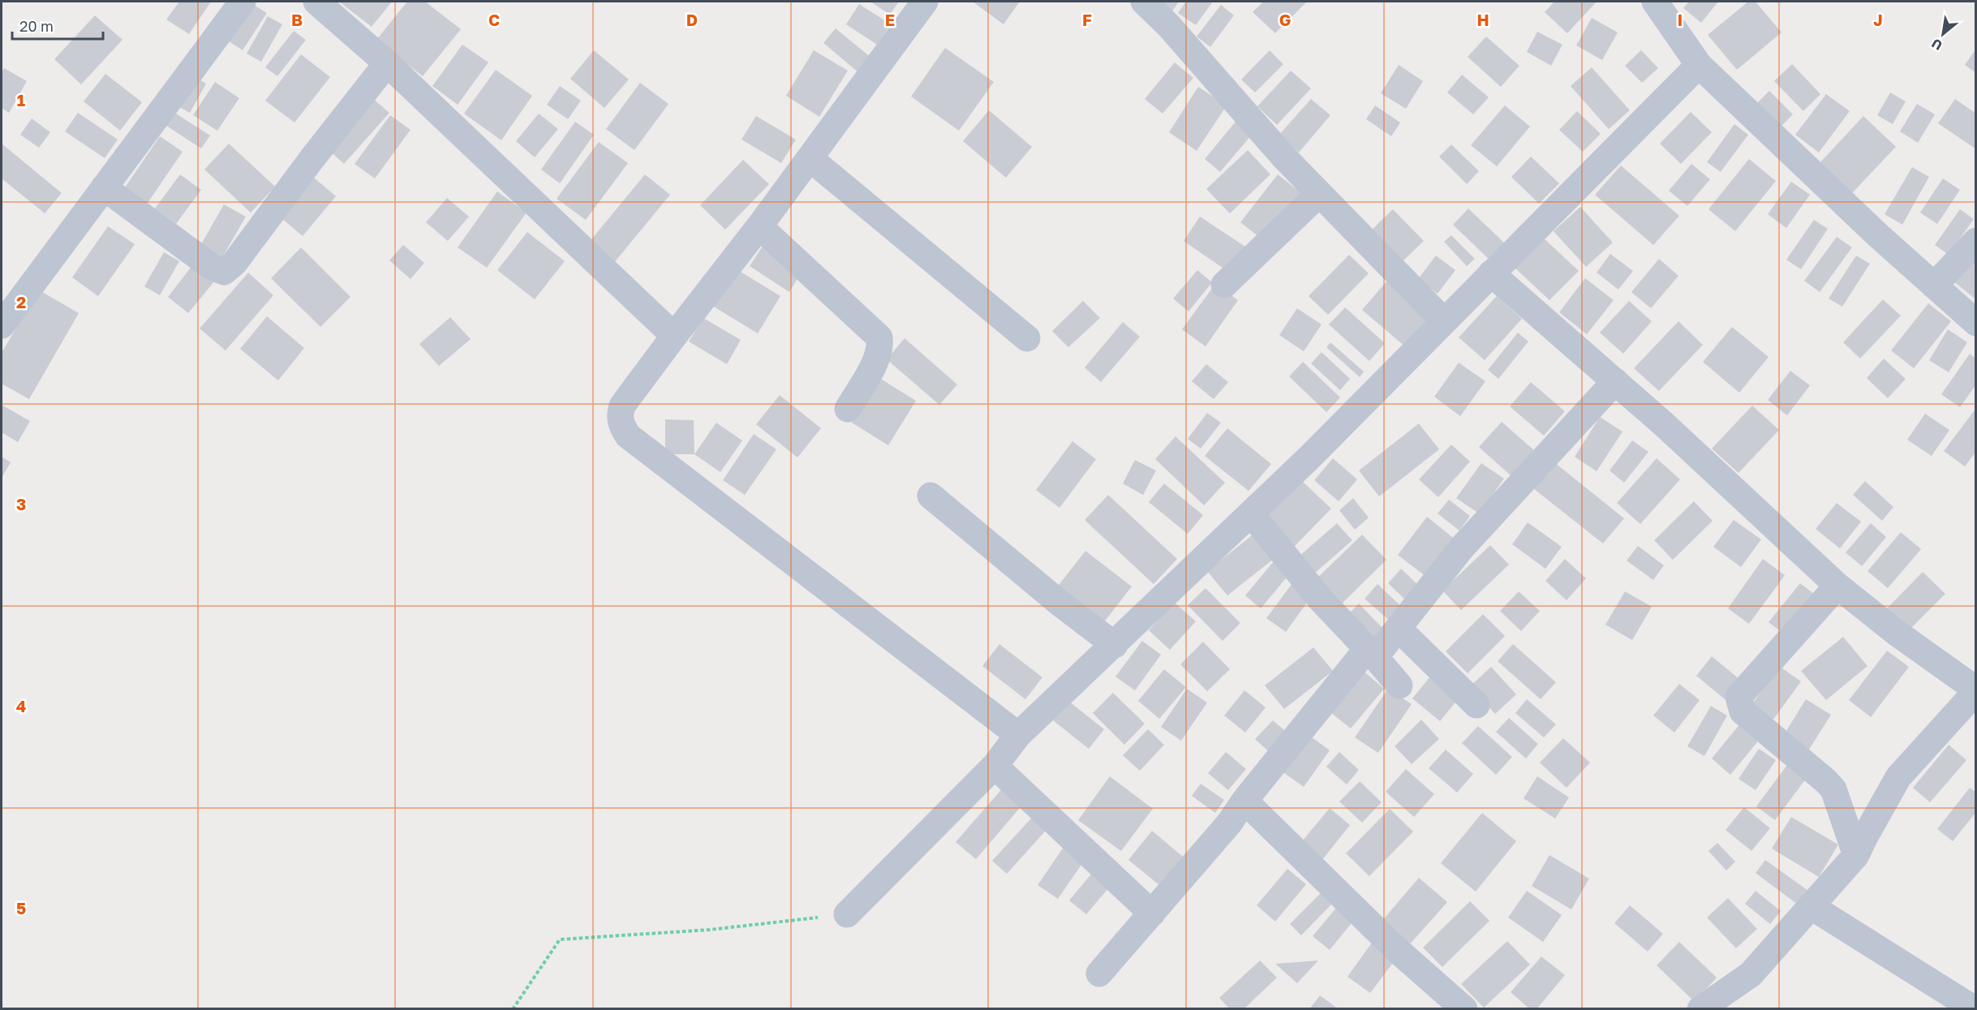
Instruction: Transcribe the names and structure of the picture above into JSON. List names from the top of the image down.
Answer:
{
  "scale_bar": "20 m",
  "north": "bottom left",
  "grid": {
    "columns": [
      "B",
      "C",
      "D",
      "E",
      "F",
      "G",
      "H",
      "I",
      "J"
    ],
    "rows": [
      "1",
      "2",
      "3",
      "4",
      "5"
    ]
  }
}
